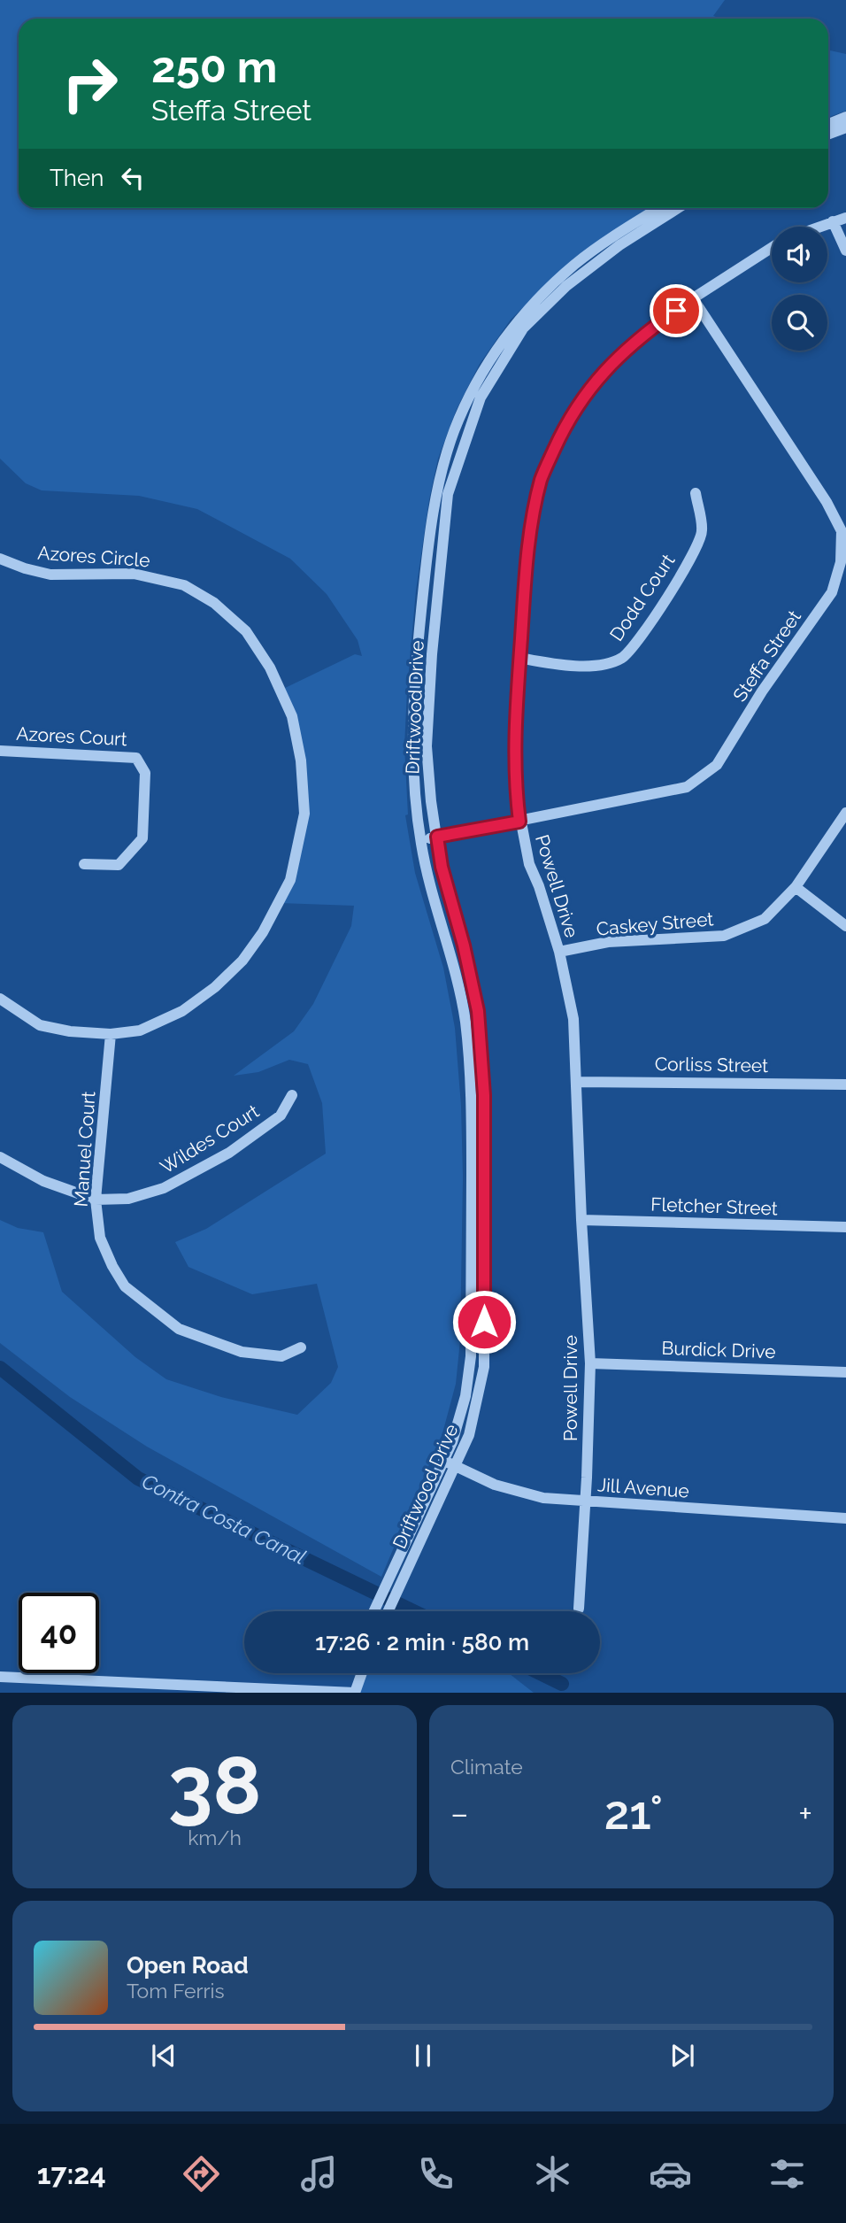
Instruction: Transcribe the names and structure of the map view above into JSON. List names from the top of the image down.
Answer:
{
  "streets": {
    "street": [
      "Azores Circle",
      "Dodd Court",
      "Steffa Street",
      "Driftwood Drive",
      "Azores Court",
      "Powell Drive",
      "Caskey Street",
      "Corliss Street",
      "Wildes Court",
      "Manuel Court",
      "Fletcher Street",
      "Burdick Drive",
      "Jill Avenue"
    ]
  },
  "crossings": [
    ["Azores Circle", "Manuel Court"],
    ["Dodd Court", "Powell Drive"],
    ["Steffa Street", "Driftwood Drive"],
    ["Steffa Street", "Powell Drive"],
    ["Driftwood Drive", "Jill Avenue"],
    ["Powell Drive", "Caskey Street"],
    ["Powell Drive", "Corliss Street"],
    ["Powell Drive", "Fletcher Street"],
    ["Powell Drive", "Burdick Drive"],
    ["Powell Drive", "Jill Avenue"],
    ["Wildes Court", "Manuel Court"]
  ],
  "water": ["Contra Costa Canal"],
  "page": {
    "turn": ["250 m", "Steffa Street"],
    "then": "Then",
    "limit": "40",
    "trip": "17:26 · 2 min · 580 m",
    "tile": [
      ["38", "km/h"],
      "Climate"
    ],
    "heat": ["−", "21°", "+"],
    "song": ["Open Road", "Tom Ferris"],
    "tabs": "17:24"
  }
}
